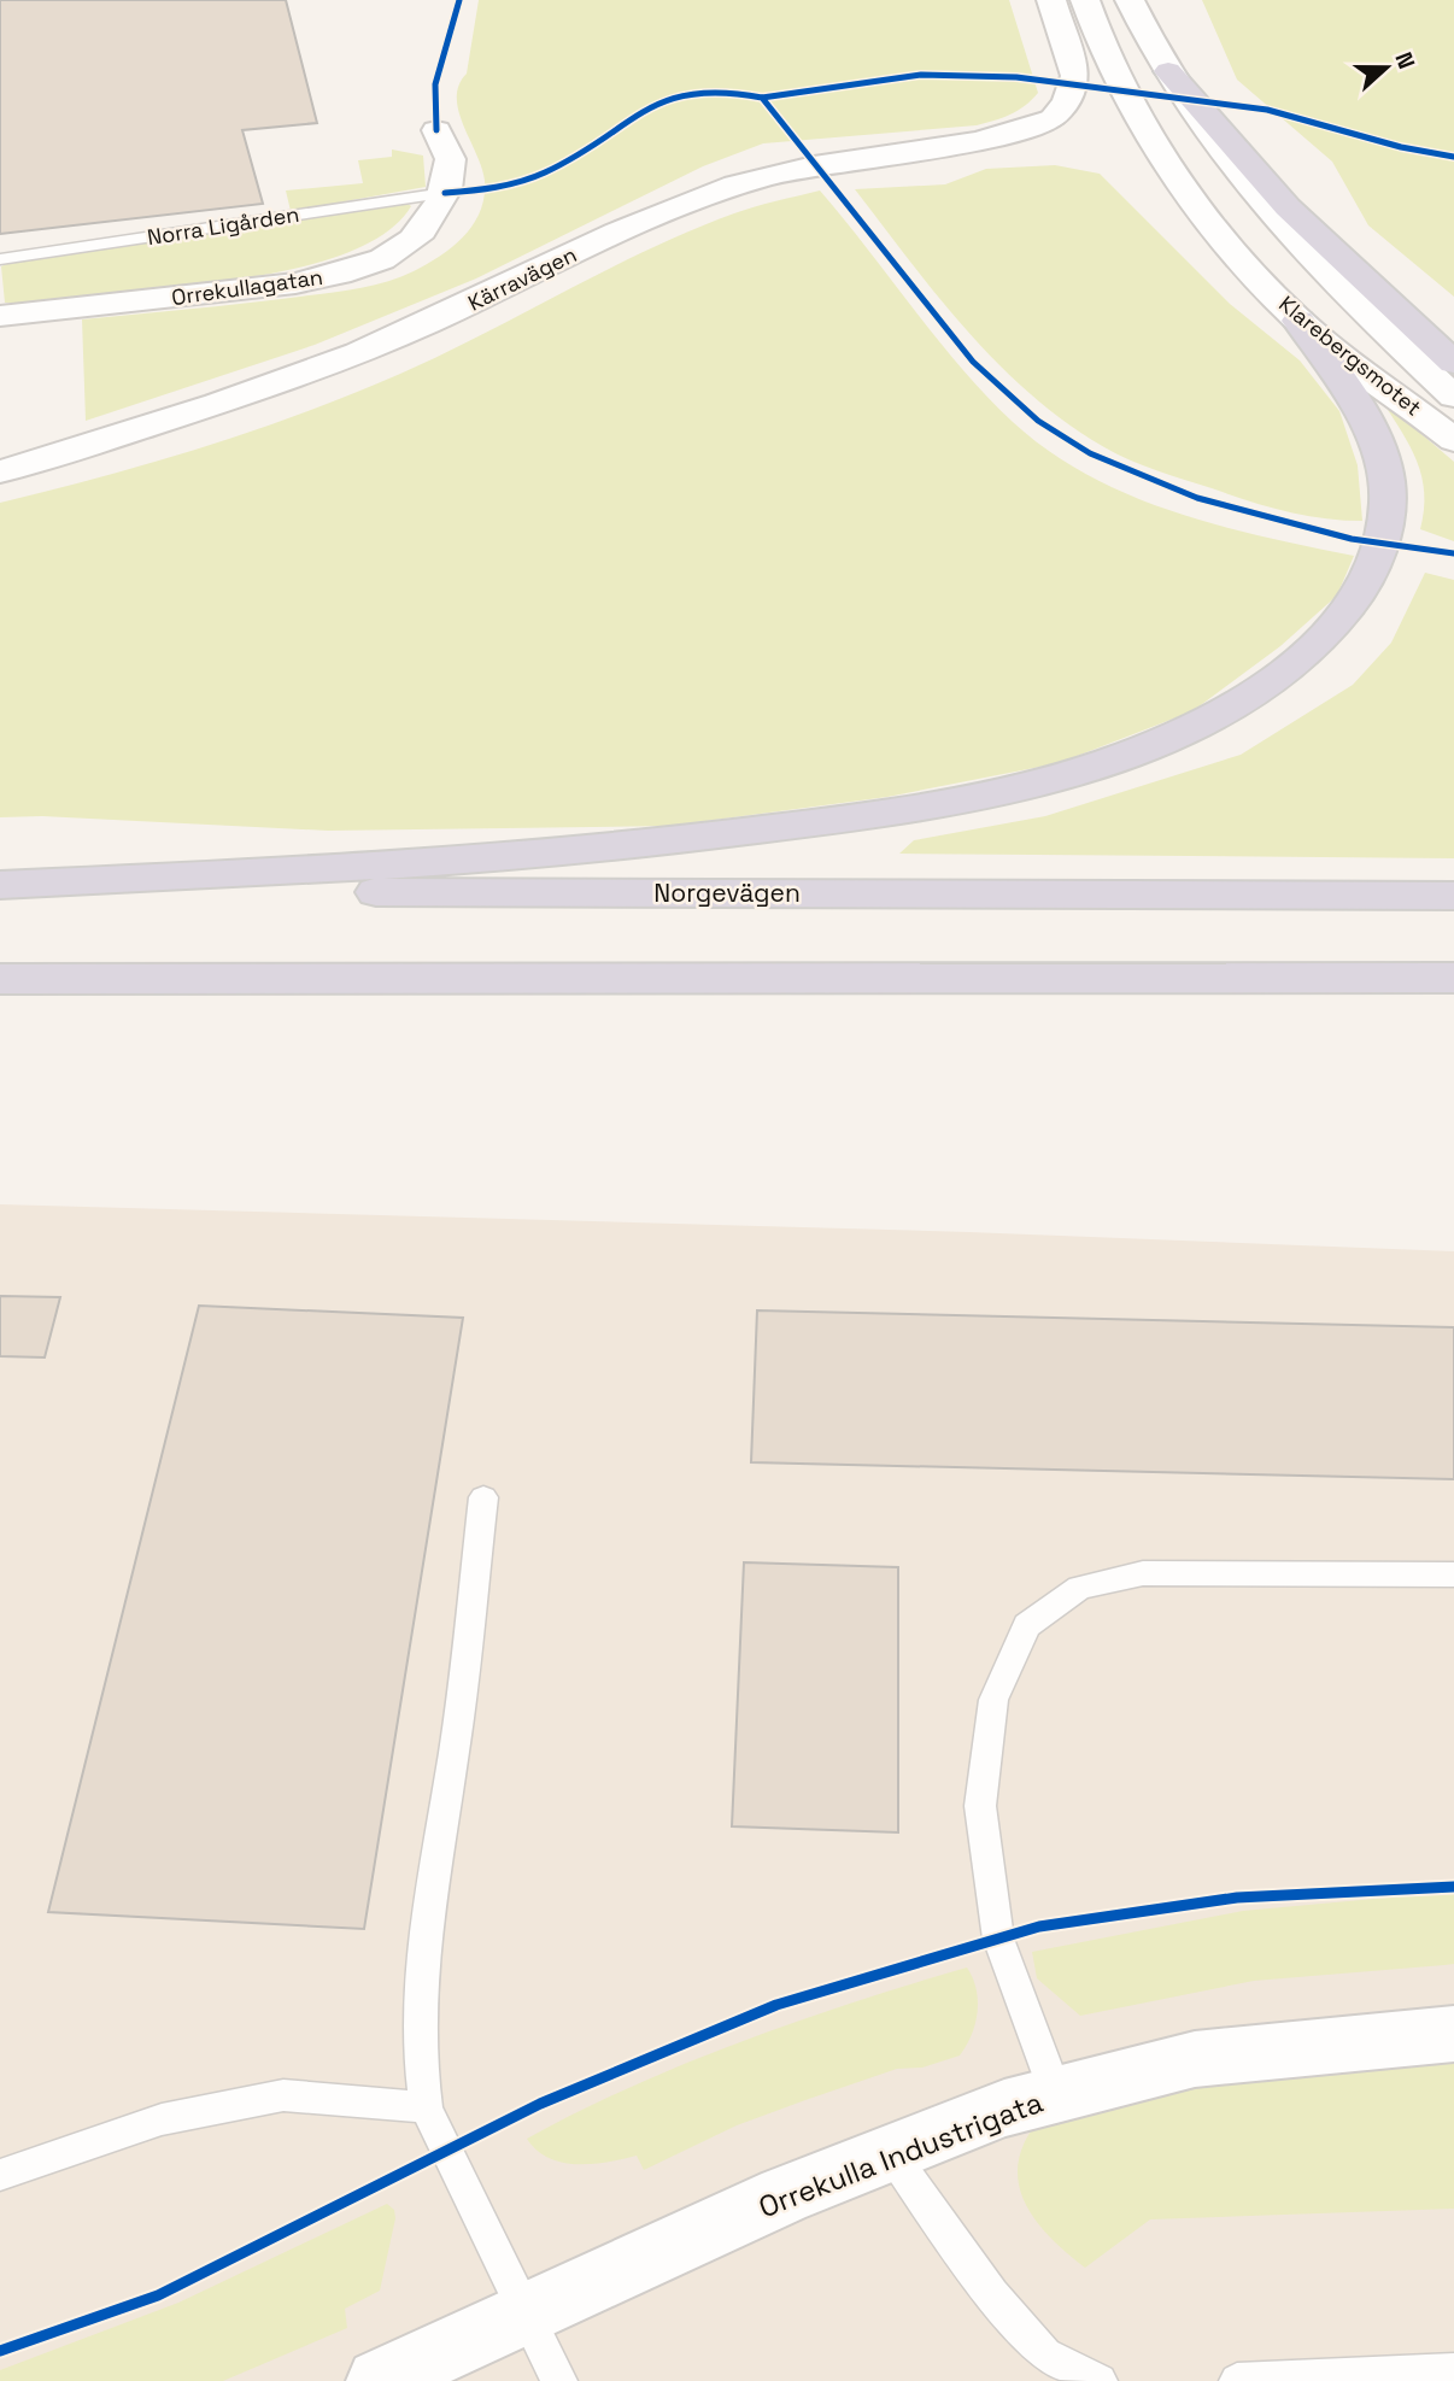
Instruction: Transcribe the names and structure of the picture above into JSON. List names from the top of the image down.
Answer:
{
  "streets": {
    "highway": ["Norgevägen"],
    "street": [
      "Kärravägen",
      "Orrekullagatan",
      "Klarebergsmotet",
      "Orrekulla Industrigata"
    ],
    "lane": ["Norra Ligården"]
  },
  "crossings": [
    ["Norra Ligården", "Orrekullagatan"]
  ],
  "north": "right"
}
